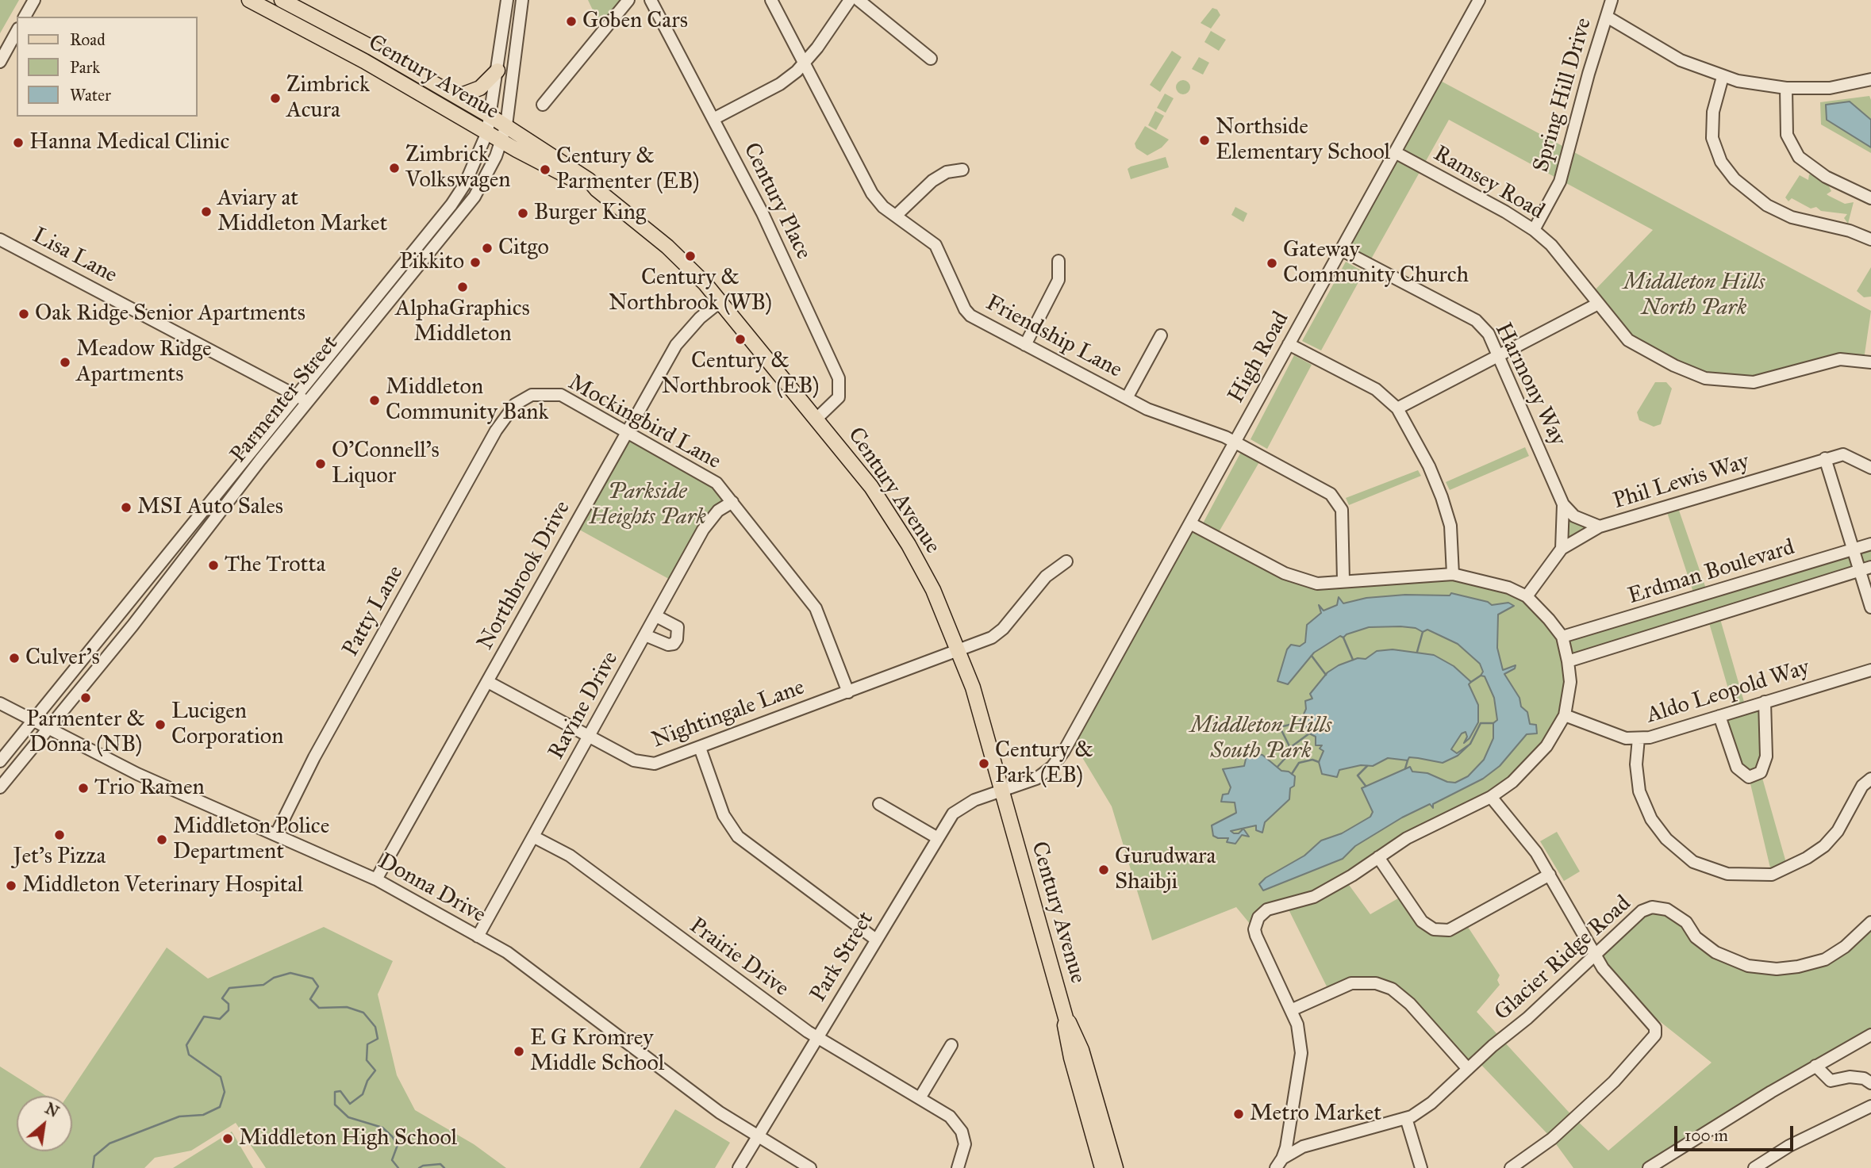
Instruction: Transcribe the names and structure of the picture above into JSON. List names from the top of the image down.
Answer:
{
  "streets": {
    "main road": ["Century Avenue"],
    "street": [
      "Spring Hill Drive",
      "Ramsey Road",
      "Century Place",
      "Lisa Lane",
      "Friendship Lane",
      "High Road",
      "Harmony Way",
      "Parmenter Street",
      "Mockingbird Lane",
      "Phil Lewis Way",
      "Erdman Boulevard",
      "Northbrook Drive",
      "Patty Lane",
      "Aldo Leopold Way",
      "Ravine Drive",
      "Nightingale Lane",
      "Donna Drive",
      "Park Street",
      "Prairie Drive",
      "Glacier Ridge Road"
    ]
  },
  "crossings": [
    ["Century Avenue", "Century Place"],
    ["Century Avenue", "High Road"],
    ["Century Avenue", "Parmenter Street"],
    ["Century Avenue", "Northbrook Drive"],
    ["Century Avenue", "Nightingale Lane"],
    ["Century Avenue", "Park Street"],
    ["Spring Hill Drive", "Ramsey Road"],
    ["Ramsey Road", "High Road"],
    ["Lisa Lane", "Parmenter Street"],
    ["Friendship Lane", "High Road"],
    ["High Road", "Harmony Way"],
    ["High Road", "Park Street"],
    ["Harmony Way", "Phil Lewis Way"],
    ["Parmenter Street", "Donna Drive"],
    ["Mockingbird Lane", "Northbrook Drive"],
    ["Mockingbird Lane", "Patty Lane"],
    ["Mockingbird Lane", "Ravine Drive"],
    ["Mockingbird Lane", "Nightingale Lane"],
    ["Northbrook Drive", "Nightingale Lane"],
    ["Northbrook Drive", "Donna Drive"],
    ["Patty Lane", "Donna Drive"],
    ["Ravine Drive", "Nightingale Lane"],
    ["Ravine Drive", "Donna Drive"],
    ["Ravine Drive", "Prairie Drive"],
    ["Donna Drive", "Park Street"],
    ["Park Street", "Prairie Drive"]
  ],
  "parks": ["Middleton Hills North Park", "Parkside Heights Park", "Middleton Hills South Park"],
  "places": [
    "Goben Cars",
    "Zimbrick Acura",
    "Northside Elementary School",
    "Hanna Medical Clinic",
    "Zimbrick Volkswagen",
    "Century & Parmenter (EB)",
    "Aviary at Middleton Market",
    "Burger King",
    "Citgo",
    "Century & Northbrook (WB)",
    "Pikkito",
    "Gateway Community Church",
    "AlphaGraphics Middleton",
    "Oak Ridge Senior Apartments",
    "Century & Northbrook (EB)",
    "Meadow Ridge Apartments",
    "Middleton Community Bank",
    "O'Connell's Liquor",
    "MSI Auto Sales",
    "The Trotta",
    "Culver's",
    "Parmenter & Donna (NB)",
    "Lucigen Corporation",
    "Century & Park (EB)",
    "Trio Ramen",
    "Jet's Pizza",
    "Middleton Police Department",
    "Gurudwara Shaibji",
    "Middleton Veterinary Hospital",
    "E G Kromrey Middle School",
    "Metro Market",
    "Middleton High School"
  ],
  "legend": ["Road", "Park", "Water"],
  "scale_bar": "100 m",
  "north": "top right"
}
